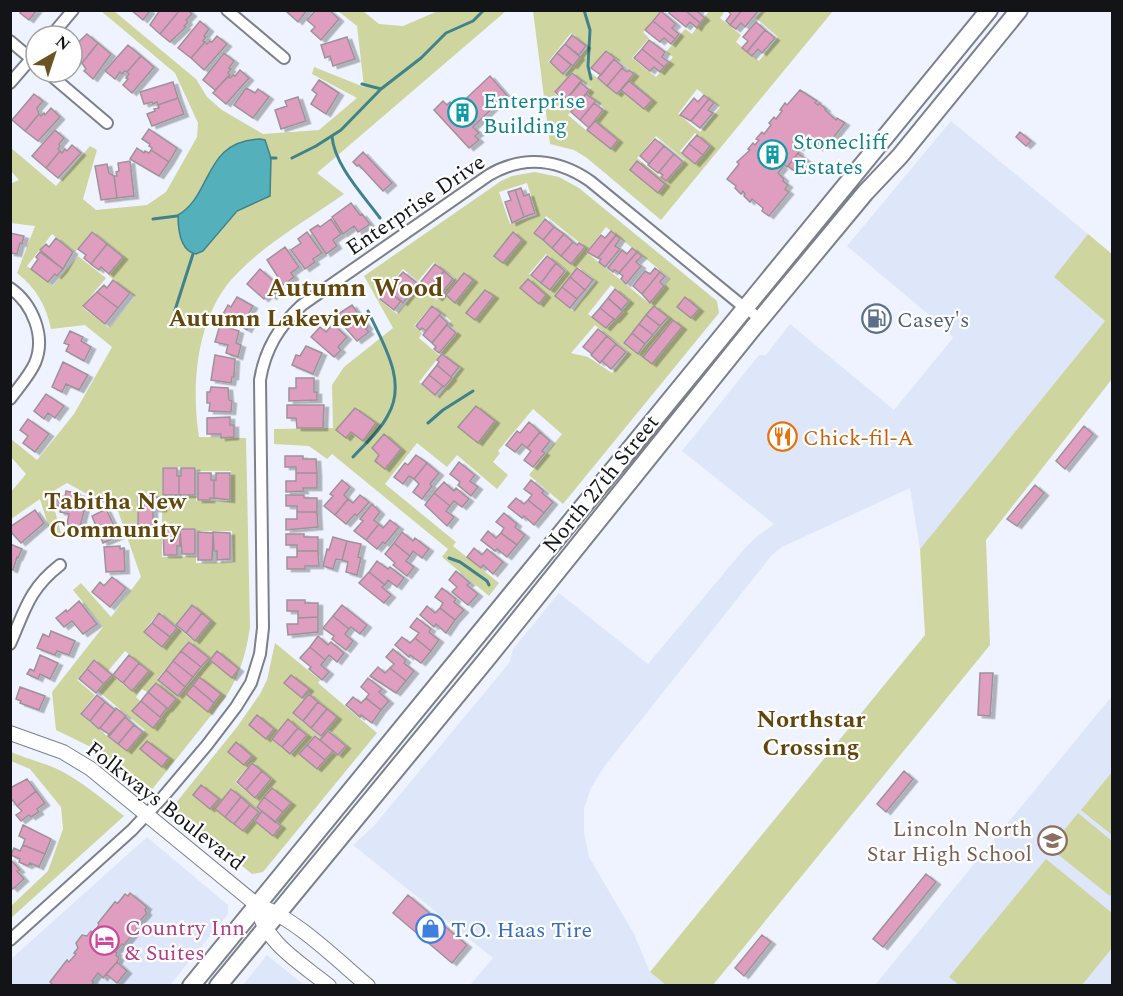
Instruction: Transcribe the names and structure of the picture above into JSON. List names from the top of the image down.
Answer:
{
  "streets": {
    "main road": ["North 27th Street"],
    "street": ["Enterprise Drive", "Folkways Boulevard"]
  },
  "crossings": [
    ["Enterprise Drive", "North 27th Street"],
    ["Enterprise Drive", "Folkways Boulevard"],
    ["North 27th Street", "Folkways Boulevard"]
  ],
  "districts": [
    "Autumn Wood",
    "Autumn Lakeview",
    "Tabitha New Community",
    "Northstar Crossing"
  ],
  "places": {
    "building": ["Enterprise Building", "Stonecliff Estates"],
    "fuel station": ["Casey's"],
    "restaurant": ["Chick-fil-A"],
    "school or university": ["Lincoln North Star High School"],
    "shop": ["T.O. Haas Tire"],
    "hotel": ["Country Inn & Suites"]
  },
  "north": "top right"
}
